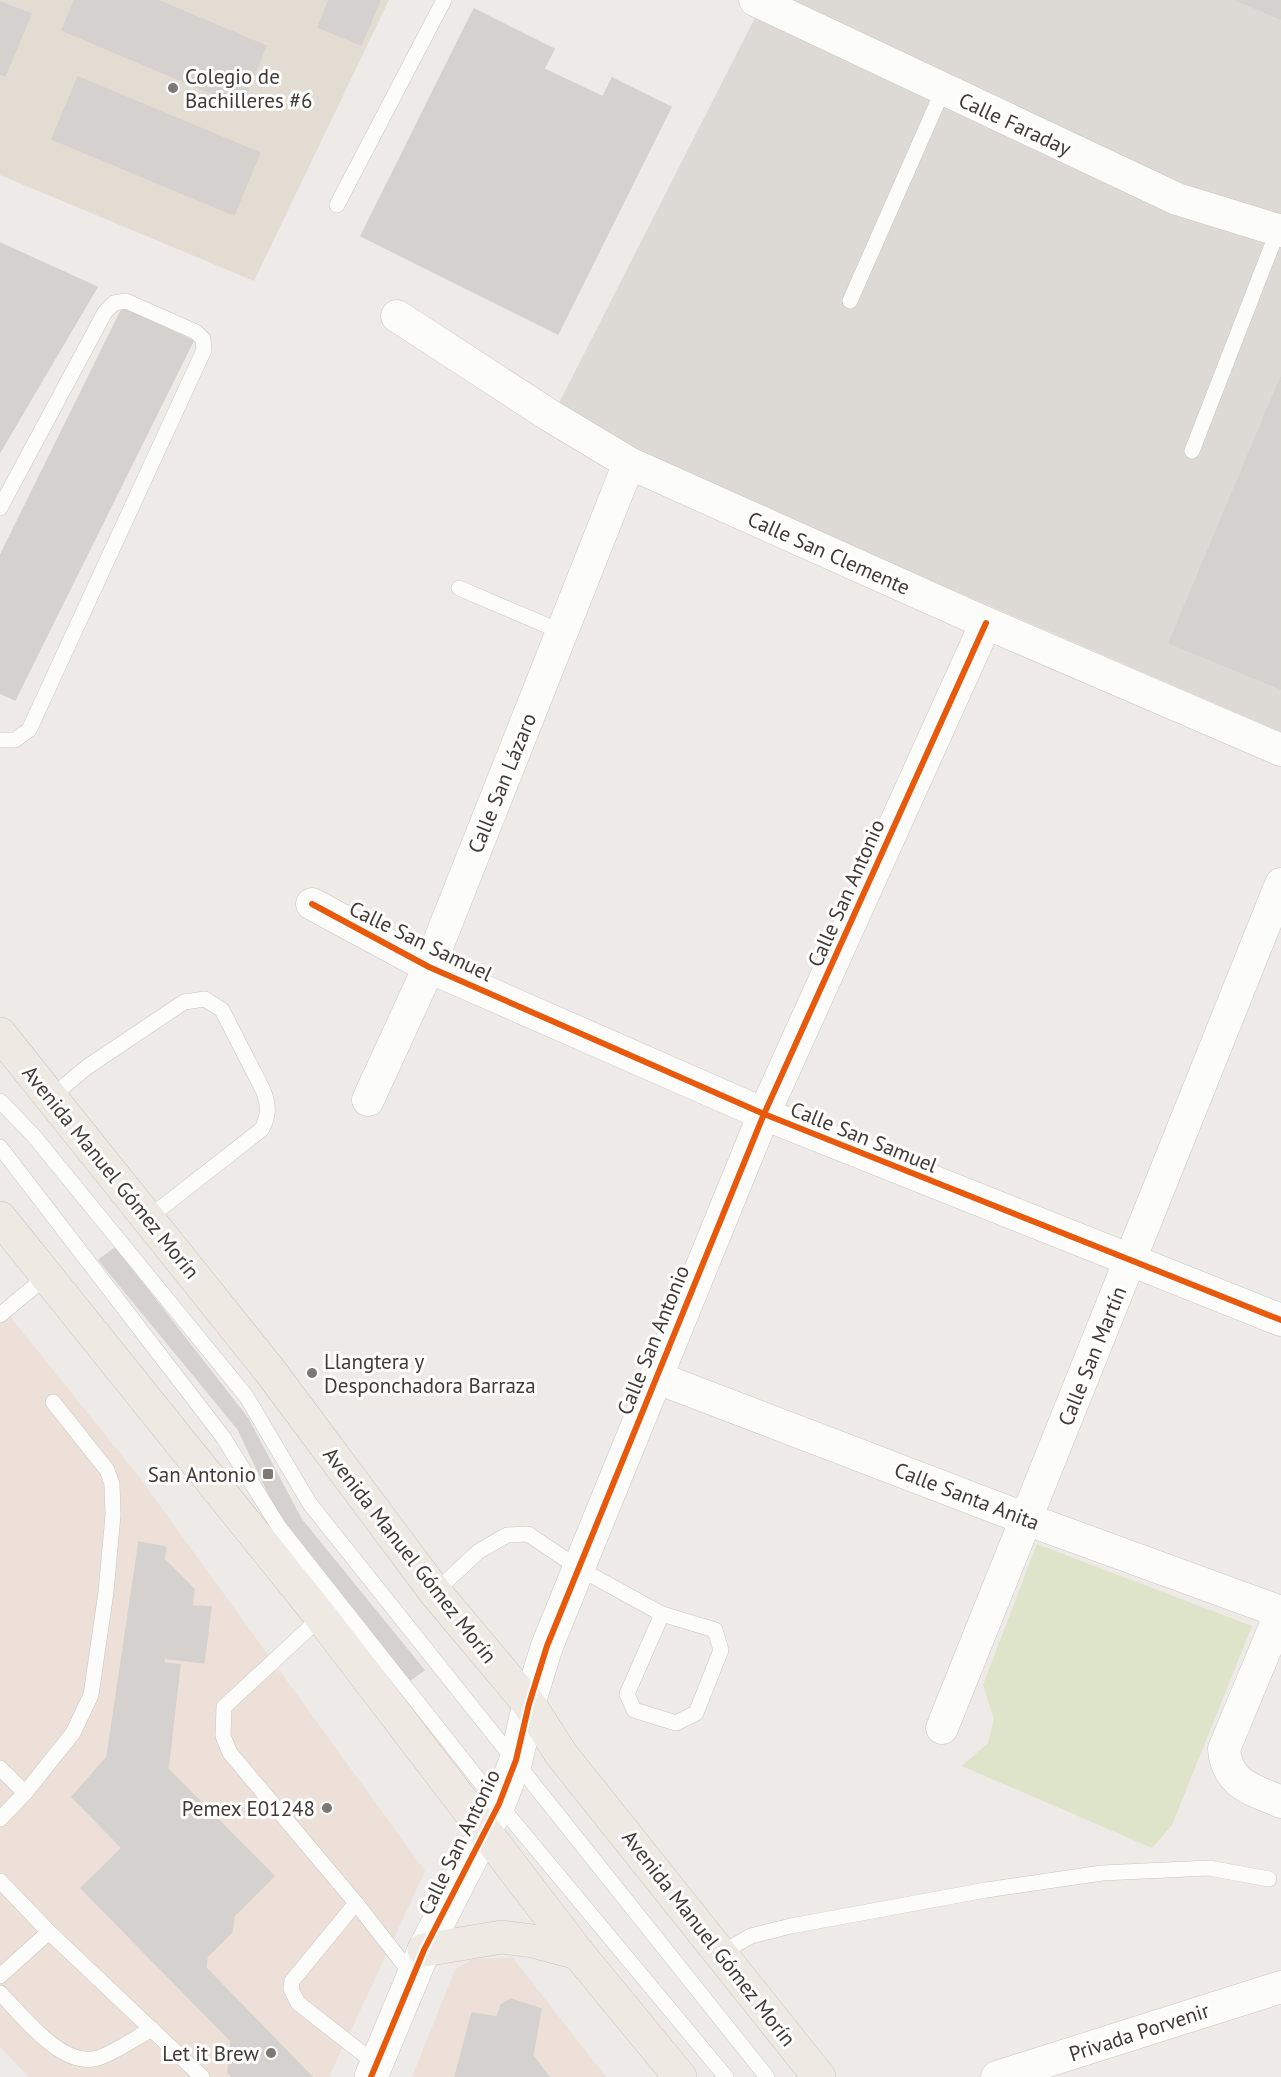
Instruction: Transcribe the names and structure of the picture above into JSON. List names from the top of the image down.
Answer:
{
  "streets": {
    "main road": ["Avenida Manuel Gómez Morín"],
    "street": [
      "Calle Faraday",
      "Calle San Clemente",
      "Calle San Lázaro",
      "Calle San Antonio",
      "Calle San Samuel",
      "Calle San Martín",
      "Calle Santa Anita",
      "Privada Porvenir"
    ]
  },
  "crossings": [
    ["Calle San Clemente", "Calle San Lázaro"],
    ["Calle San Clemente", "Calle San Antonio"],
    ["Calle San Lázaro", "Calle San Samuel"],
    ["Calle San Antonio", "Calle San Samuel"],
    ["Calle San Antonio", "Avenida Manuel Gómez Morín"],
    ["Calle San Antonio", "Calle Santa Anita"],
    ["Calle San Samuel", "Calle San Martín"],
    ["Calle San Martín", "Calle Santa Anita"]
  ],
  "places": {
    "other": [
      "Colegio de Bachilleres #6",
      "Llangtera y Desponchadora Barraza",
      "Pemex E01248",
      "Let it Brew"
    ],
    "transit": ["San Antonio"]
  }
}
